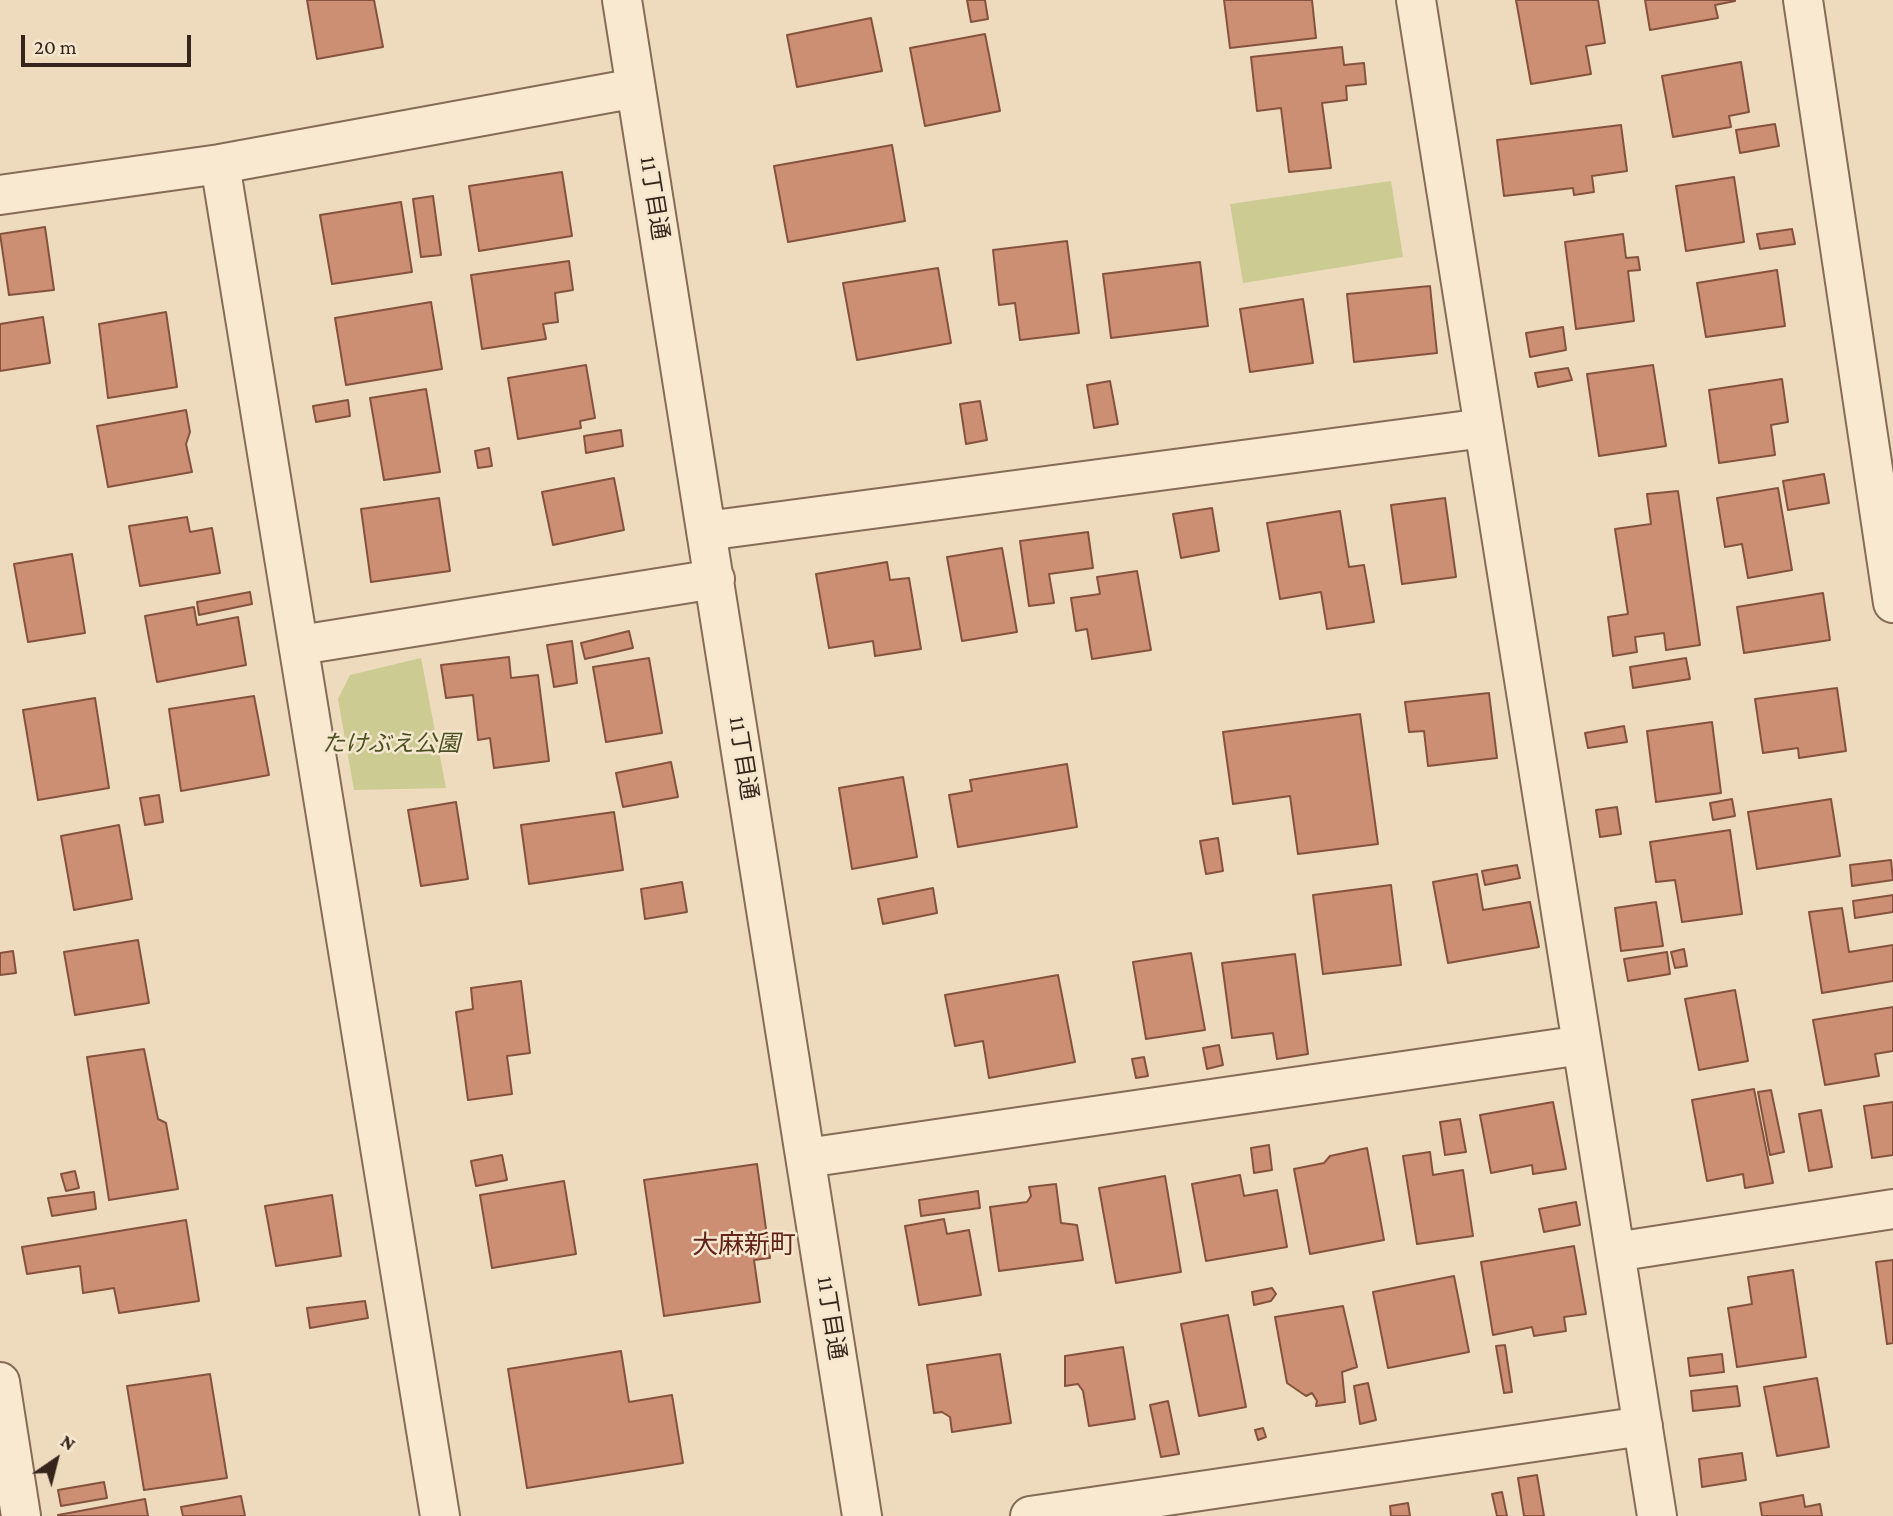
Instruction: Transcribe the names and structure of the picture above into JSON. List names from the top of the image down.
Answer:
{
  "streets": {
    "street": ["11丁目通"]
  },
  "districts": ["大麻新町"],
  "parks": ["たけぶえ公園"],
  "scale_bar": "20 m",
  "north": "top right"
}
